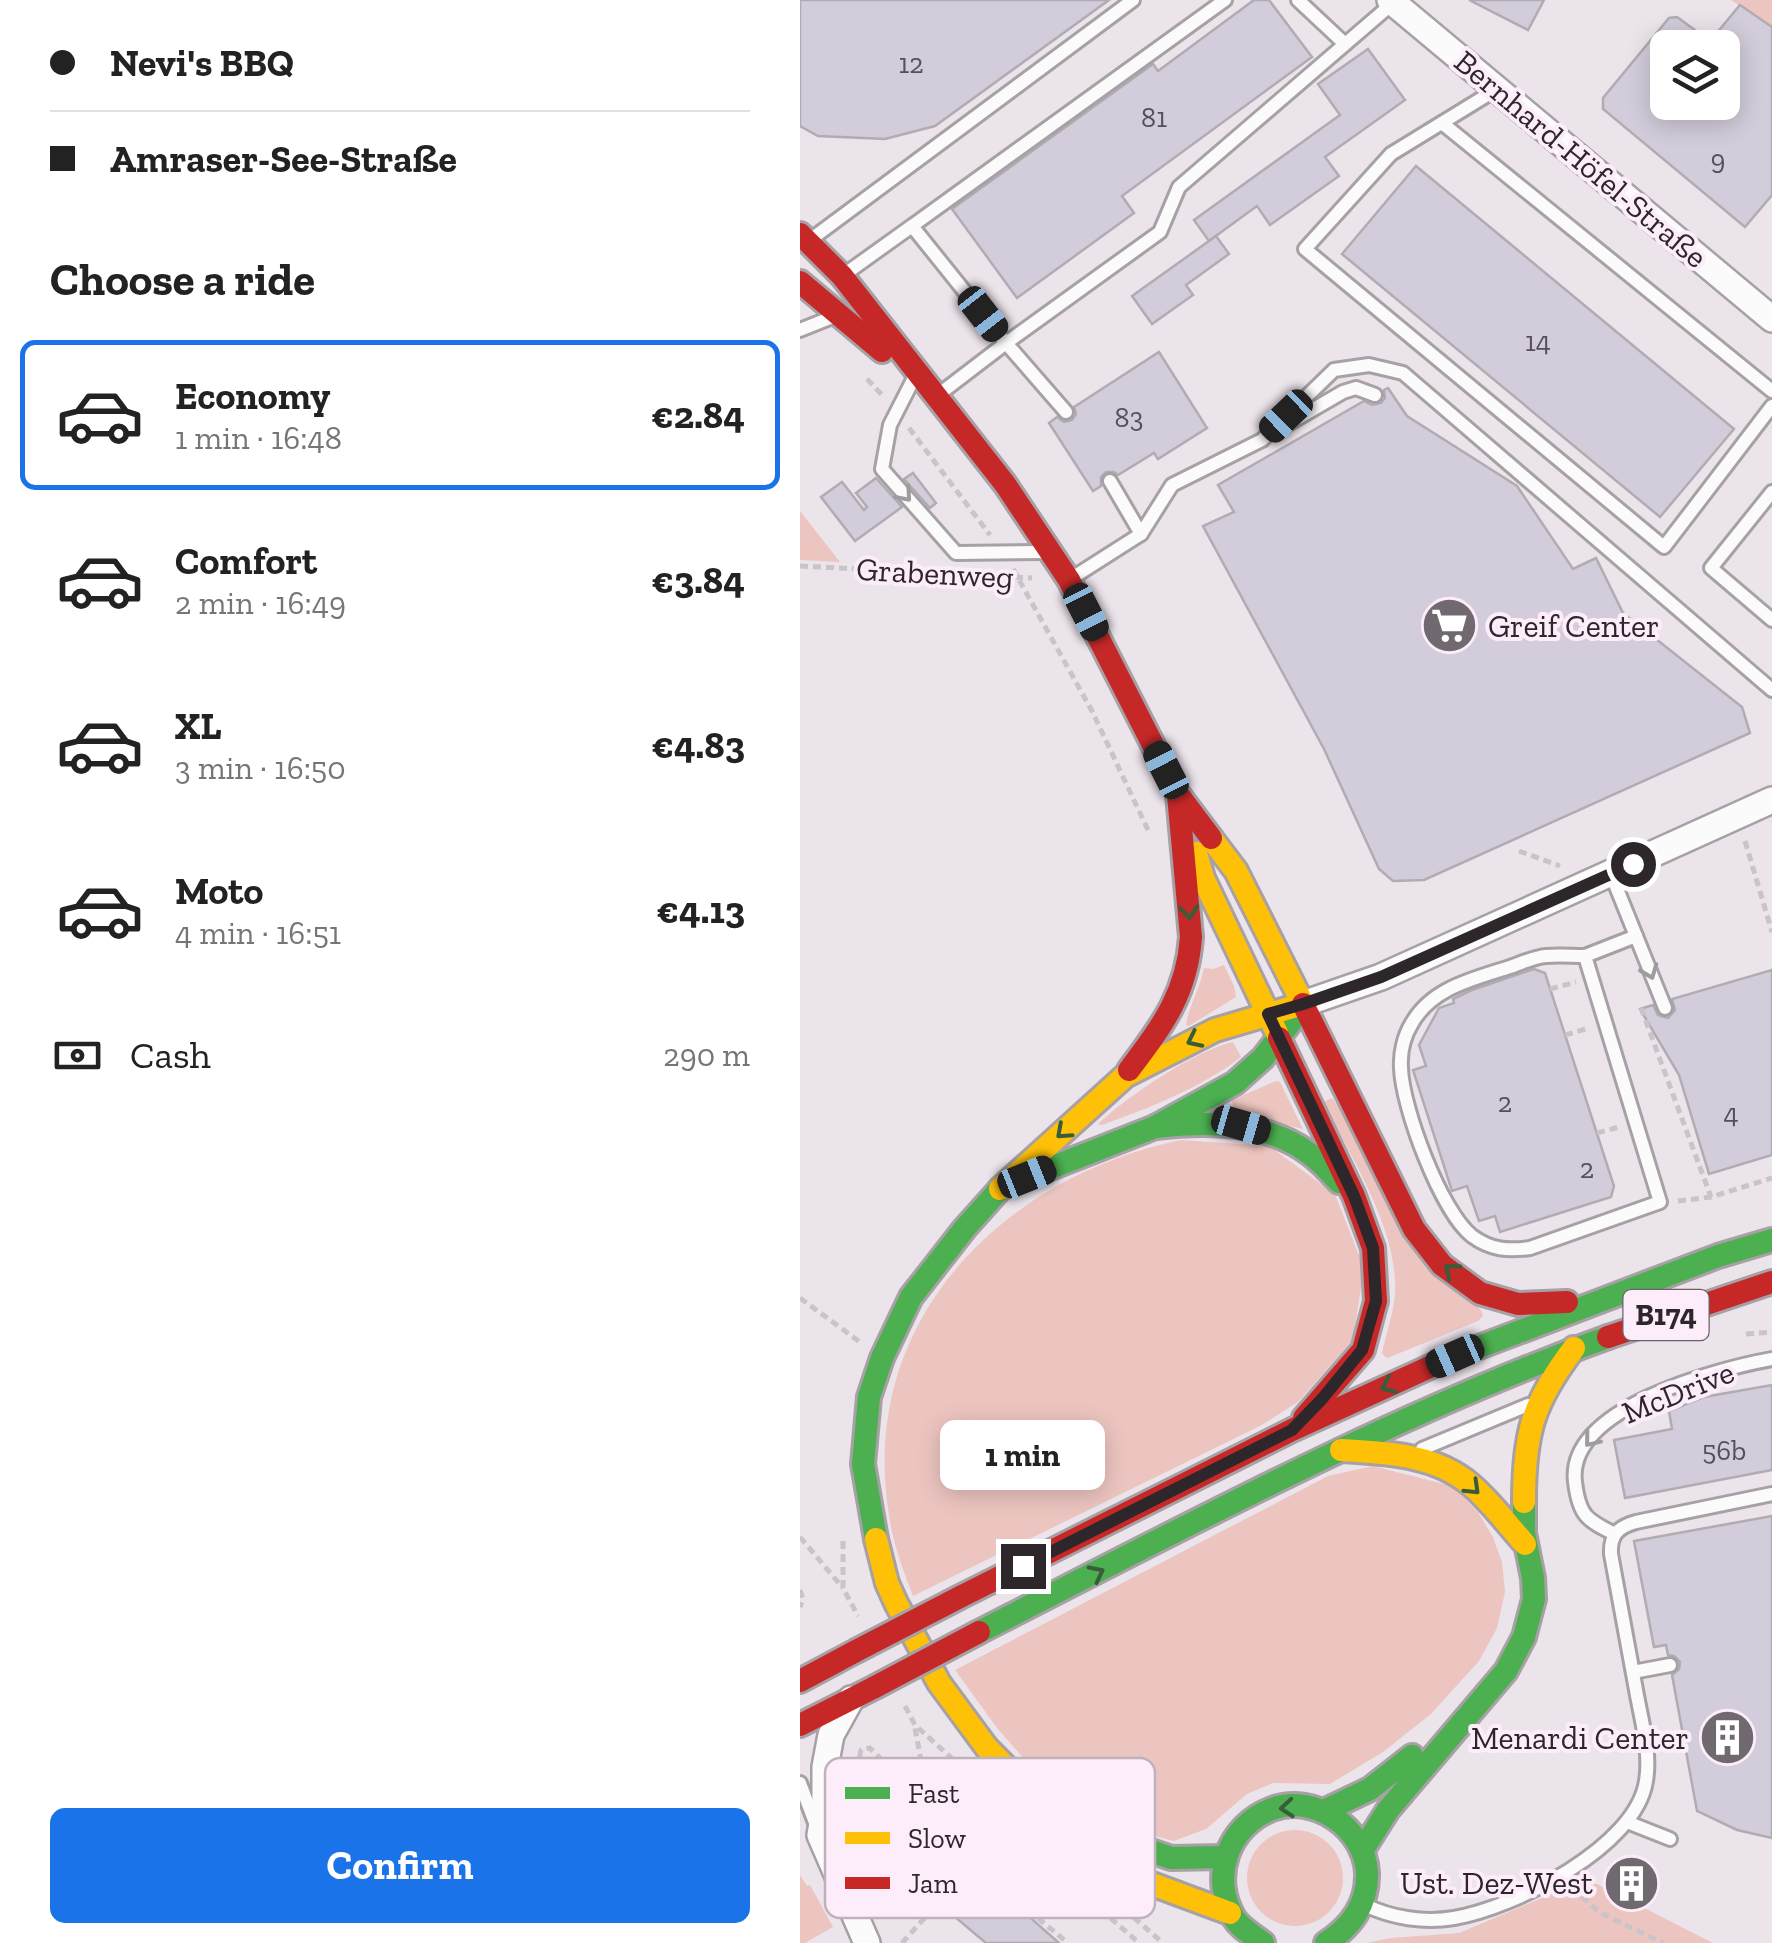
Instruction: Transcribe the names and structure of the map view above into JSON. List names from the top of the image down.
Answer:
{
  "streets": {
    "main road": ["B174"],
    "street": ["Bernhard-Höfel-Straße"],
    "lane": ["McDrive"],
    "path": ["Grabenweg"]
  },
  "places": {
    "supermarket": ["Greif Center"],
    "building": ["Menardi Center", "Ust. Dez-West"]
  },
  "house_numbers": [
    "12",
    "81",
    "9",
    "14",
    "83",
    "2",
    "4",
    "2",
    "56b"
  ],
  "legend": ["Fast", "Slow", "Jam"],
  "page": {
    "banner": ["Nevi's BBQ", "Amraser-See-Straße"],
    "heading": "Choose a ride",
    "list": [
      {
        "name": "Economy",
        "note": "1 min · 16:48",
        "value": "€2.84"
      },
      {
        "name": "Comfort",
        "note": "2 min · 16:49",
        "value": "€3.84"
      },
      {
        "name": "XL",
        "note": "3 min · 16:50",
        "value": "€4.83"
      },
      {
        "name": "Moto",
        "note": "4 min · 16:51",
        "value": "€4.13"
      }
    ],
    "pay": ["Cash", "290 m"],
    "bubble": "1 min",
    "buttons": "Confirm"
  }
}
